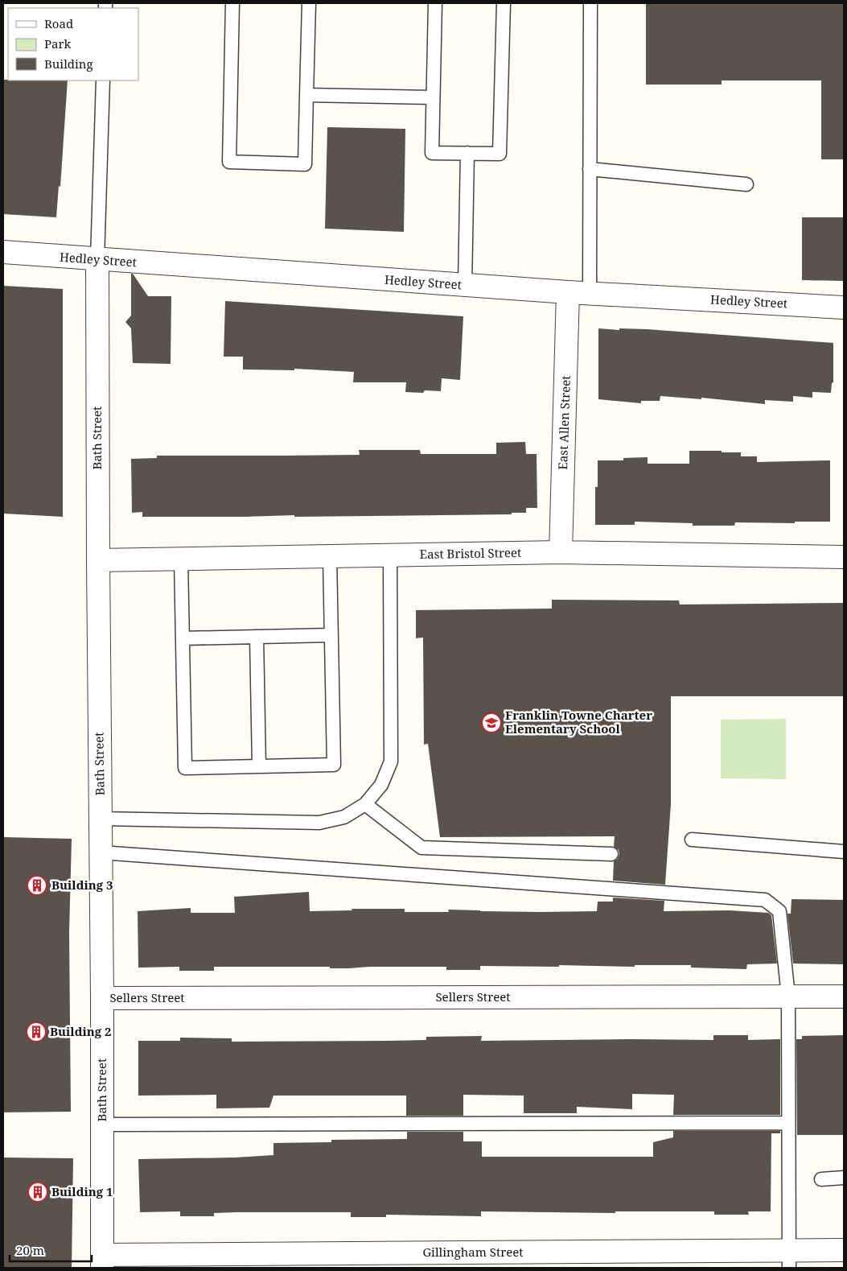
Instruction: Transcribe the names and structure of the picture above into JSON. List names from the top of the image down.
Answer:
{
  "streets": {
    "street": [
      "Hedley Street",
      "East Allen Street",
      "Bath Street",
      "East Bristol Street",
      "Sellers Street",
      "Gillingham Street"
    ]
  },
  "crossings": [
    ["Hedley Street", "East Allen Street"],
    ["Hedley Street", "Bath Street"],
    ["East Allen Street", "East Bristol Street"],
    ["Bath Street", "East Bristol Street"],
    ["Bath Street", "Sellers Street"],
    ["Bath Street", "Gillingham Street"]
  ],
  "places": {
    "school or university": ["Franklin Towne Charter Elementary School"],
    "building": ["Building 3", "Building 2", "Building 1"]
  },
  "legend": ["Road", "Park", "Building"],
  "scale_bar": "20 m"
}
